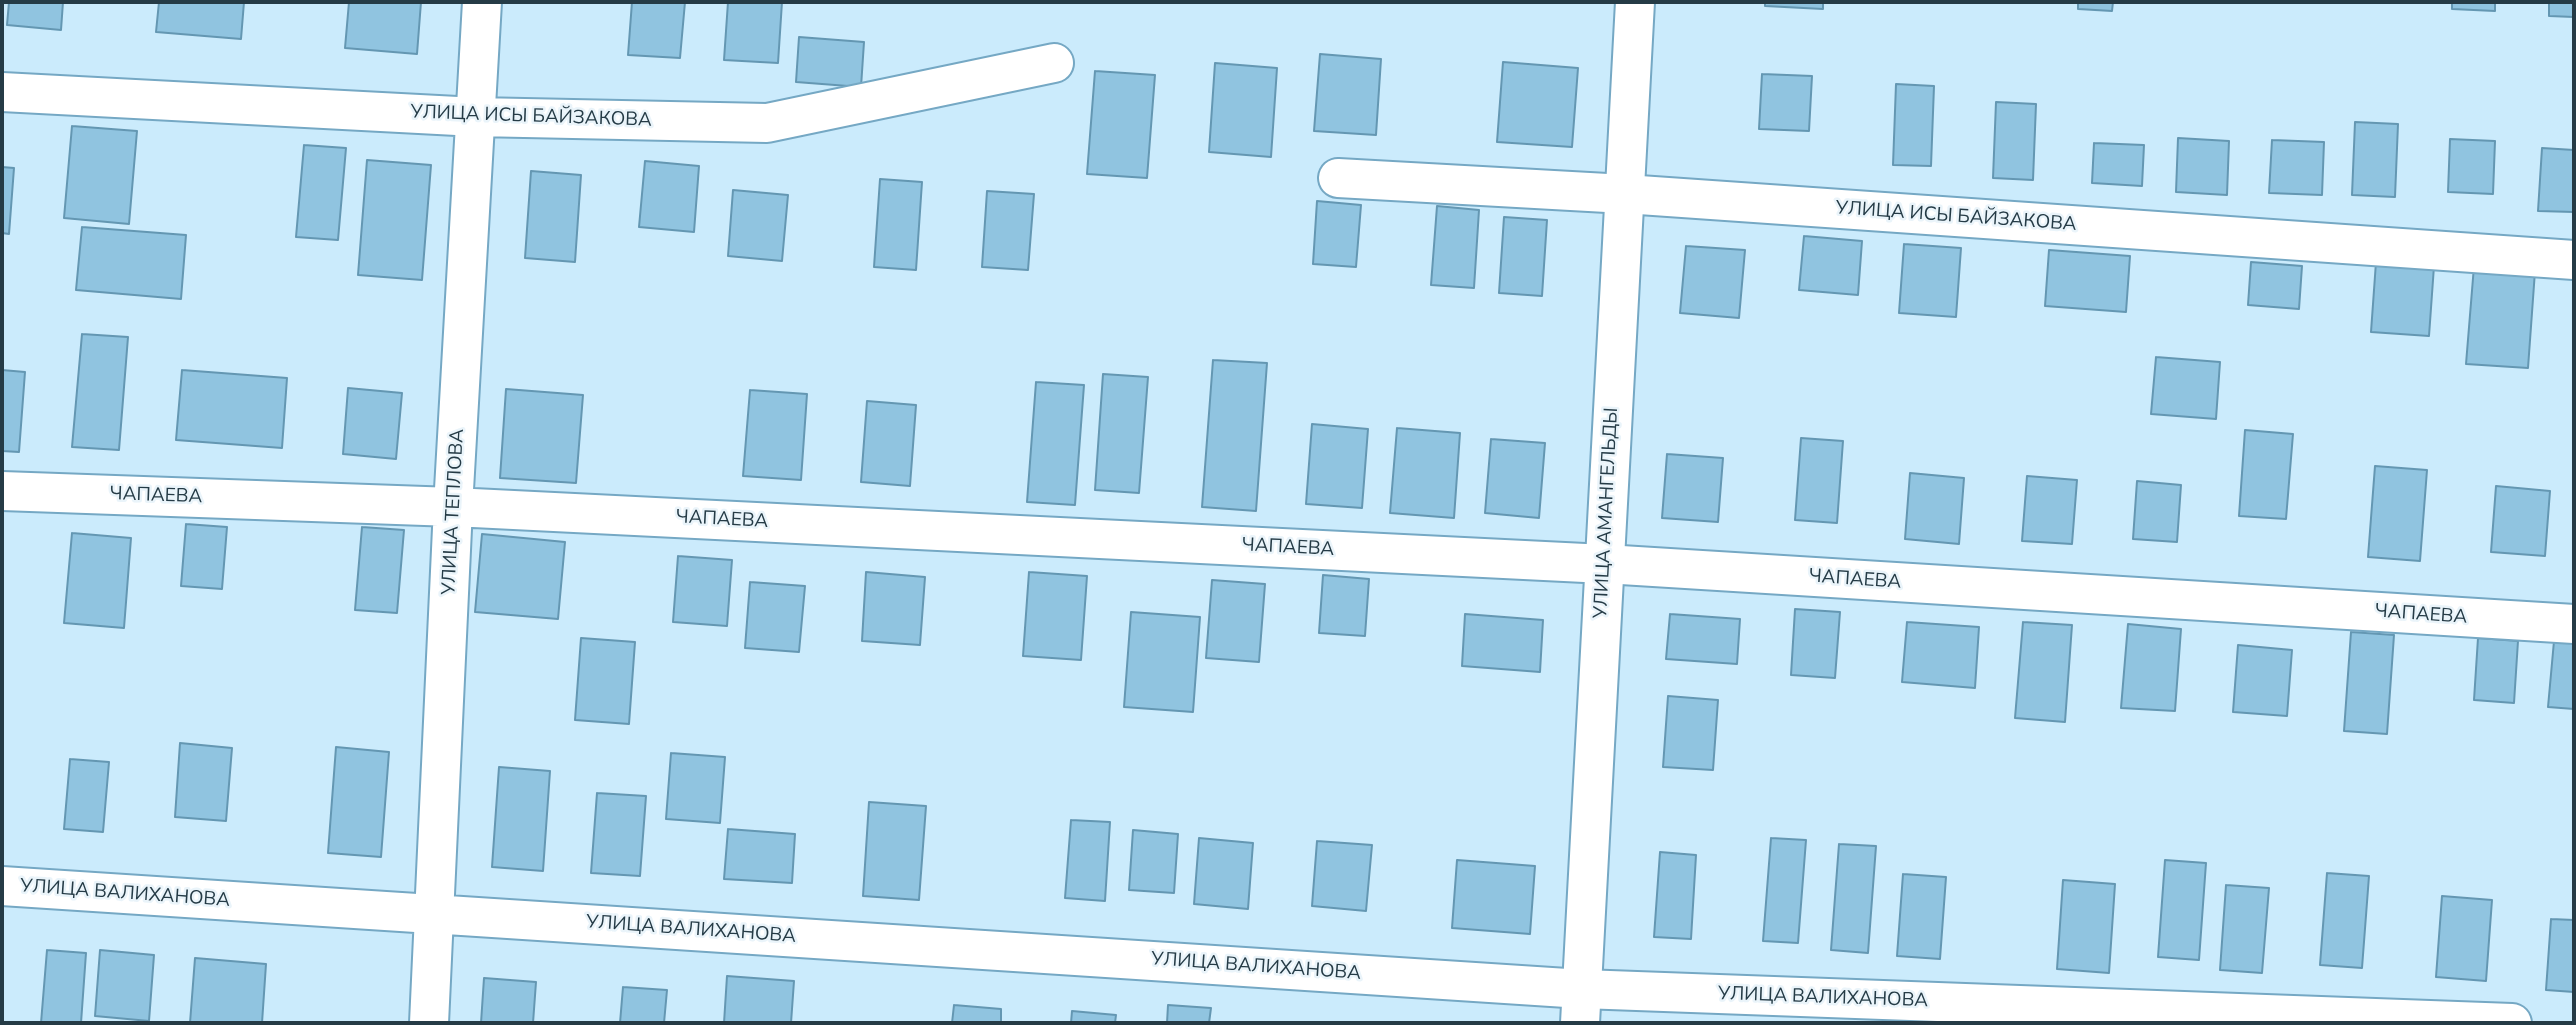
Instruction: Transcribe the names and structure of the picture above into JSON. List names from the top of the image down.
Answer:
{
  "streets": {
    "street": [
      "УЛИЦА ИСЫ БАЙЗАКОВА",
      "ЧАПАЕВА",
      "УЛИЦА ТЕПЛОВА",
      "УЛИЦА АМАНГЕЛЬДЫ",
      "УЛИЦА ВАЛИХАНОВА"
    ]
  },
  "crossings": [
    ["УЛИЦА ИСЫ БАЙЗАКОВА", "УЛИЦА ТЕПЛОВА"],
    ["УЛИЦА ИСЫ БАЙЗАКОВА", "УЛИЦА АМАНГЕЛЬДЫ"],
    ["ЧАПАЕВА", "УЛИЦА ТЕПЛОВА"],
    ["ЧАПАЕВА", "УЛИЦА АМАНГЕЛЬДЫ"],
    ["УЛИЦА ТЕПЛОВА", "УЛИЦА ВАЛИХАНОВА"],
    ["УЛИЦА АМАНГЕЛЬДЫ", "УЛИЦА ВАЛИХАНОВА"]
  ]
}
